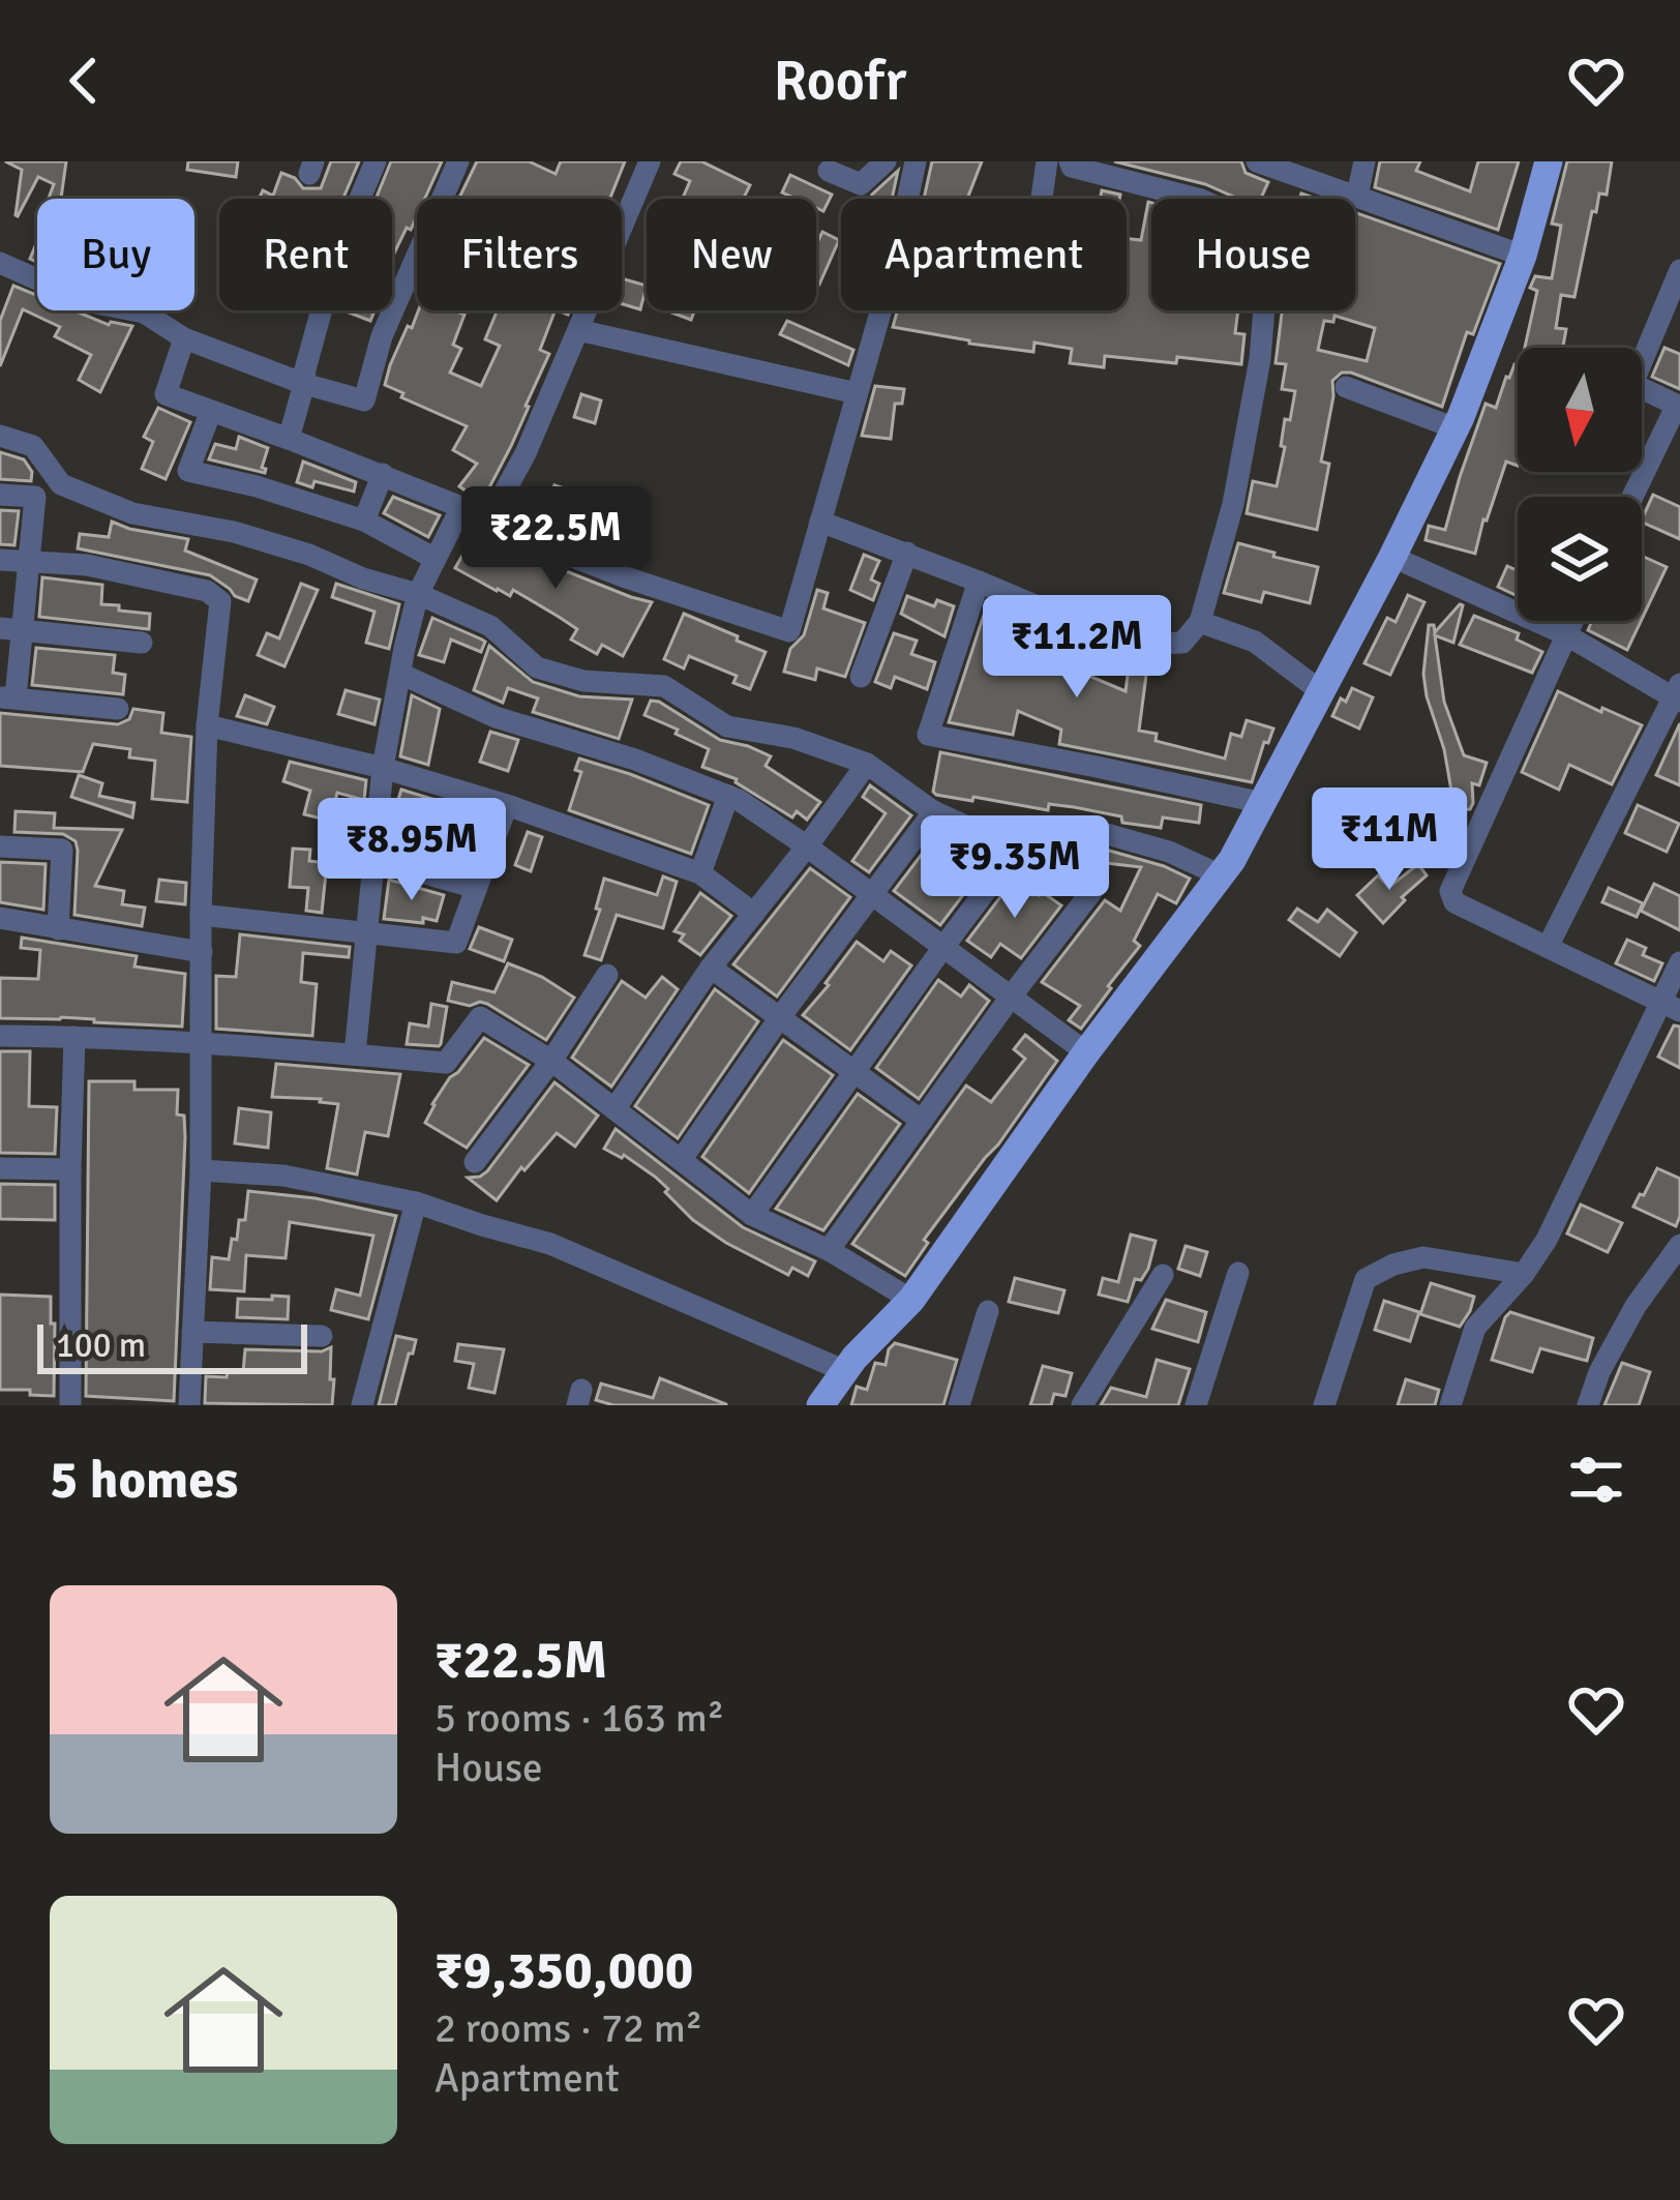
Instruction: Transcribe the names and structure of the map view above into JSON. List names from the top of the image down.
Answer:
{
  "scale_bar": "100 m",
  "north": "bottom",
  "page": {
    "header": "Roofr",
    "chip": [
      "Buy",
      "Rent",
      "Filters",
      "New",
      "Apartment",
      "House"
    ],
    "price": [
      "₹22.5M",
      "₹11.2M",
      "₹11M",
      "₹8.95M",
      "₹9.35M"
    ],
    "scale": "100 m",
    "heading": "5 homes",
    "list": [
      {
        "name": "₹22.5M",
        "note": "5 rooms · 163 m² · House"
      },
      {
        "name": "₹9,350,000",
        "note": "2 rooms · 72 m² · Apartment"
      }
    ]
  }
}
